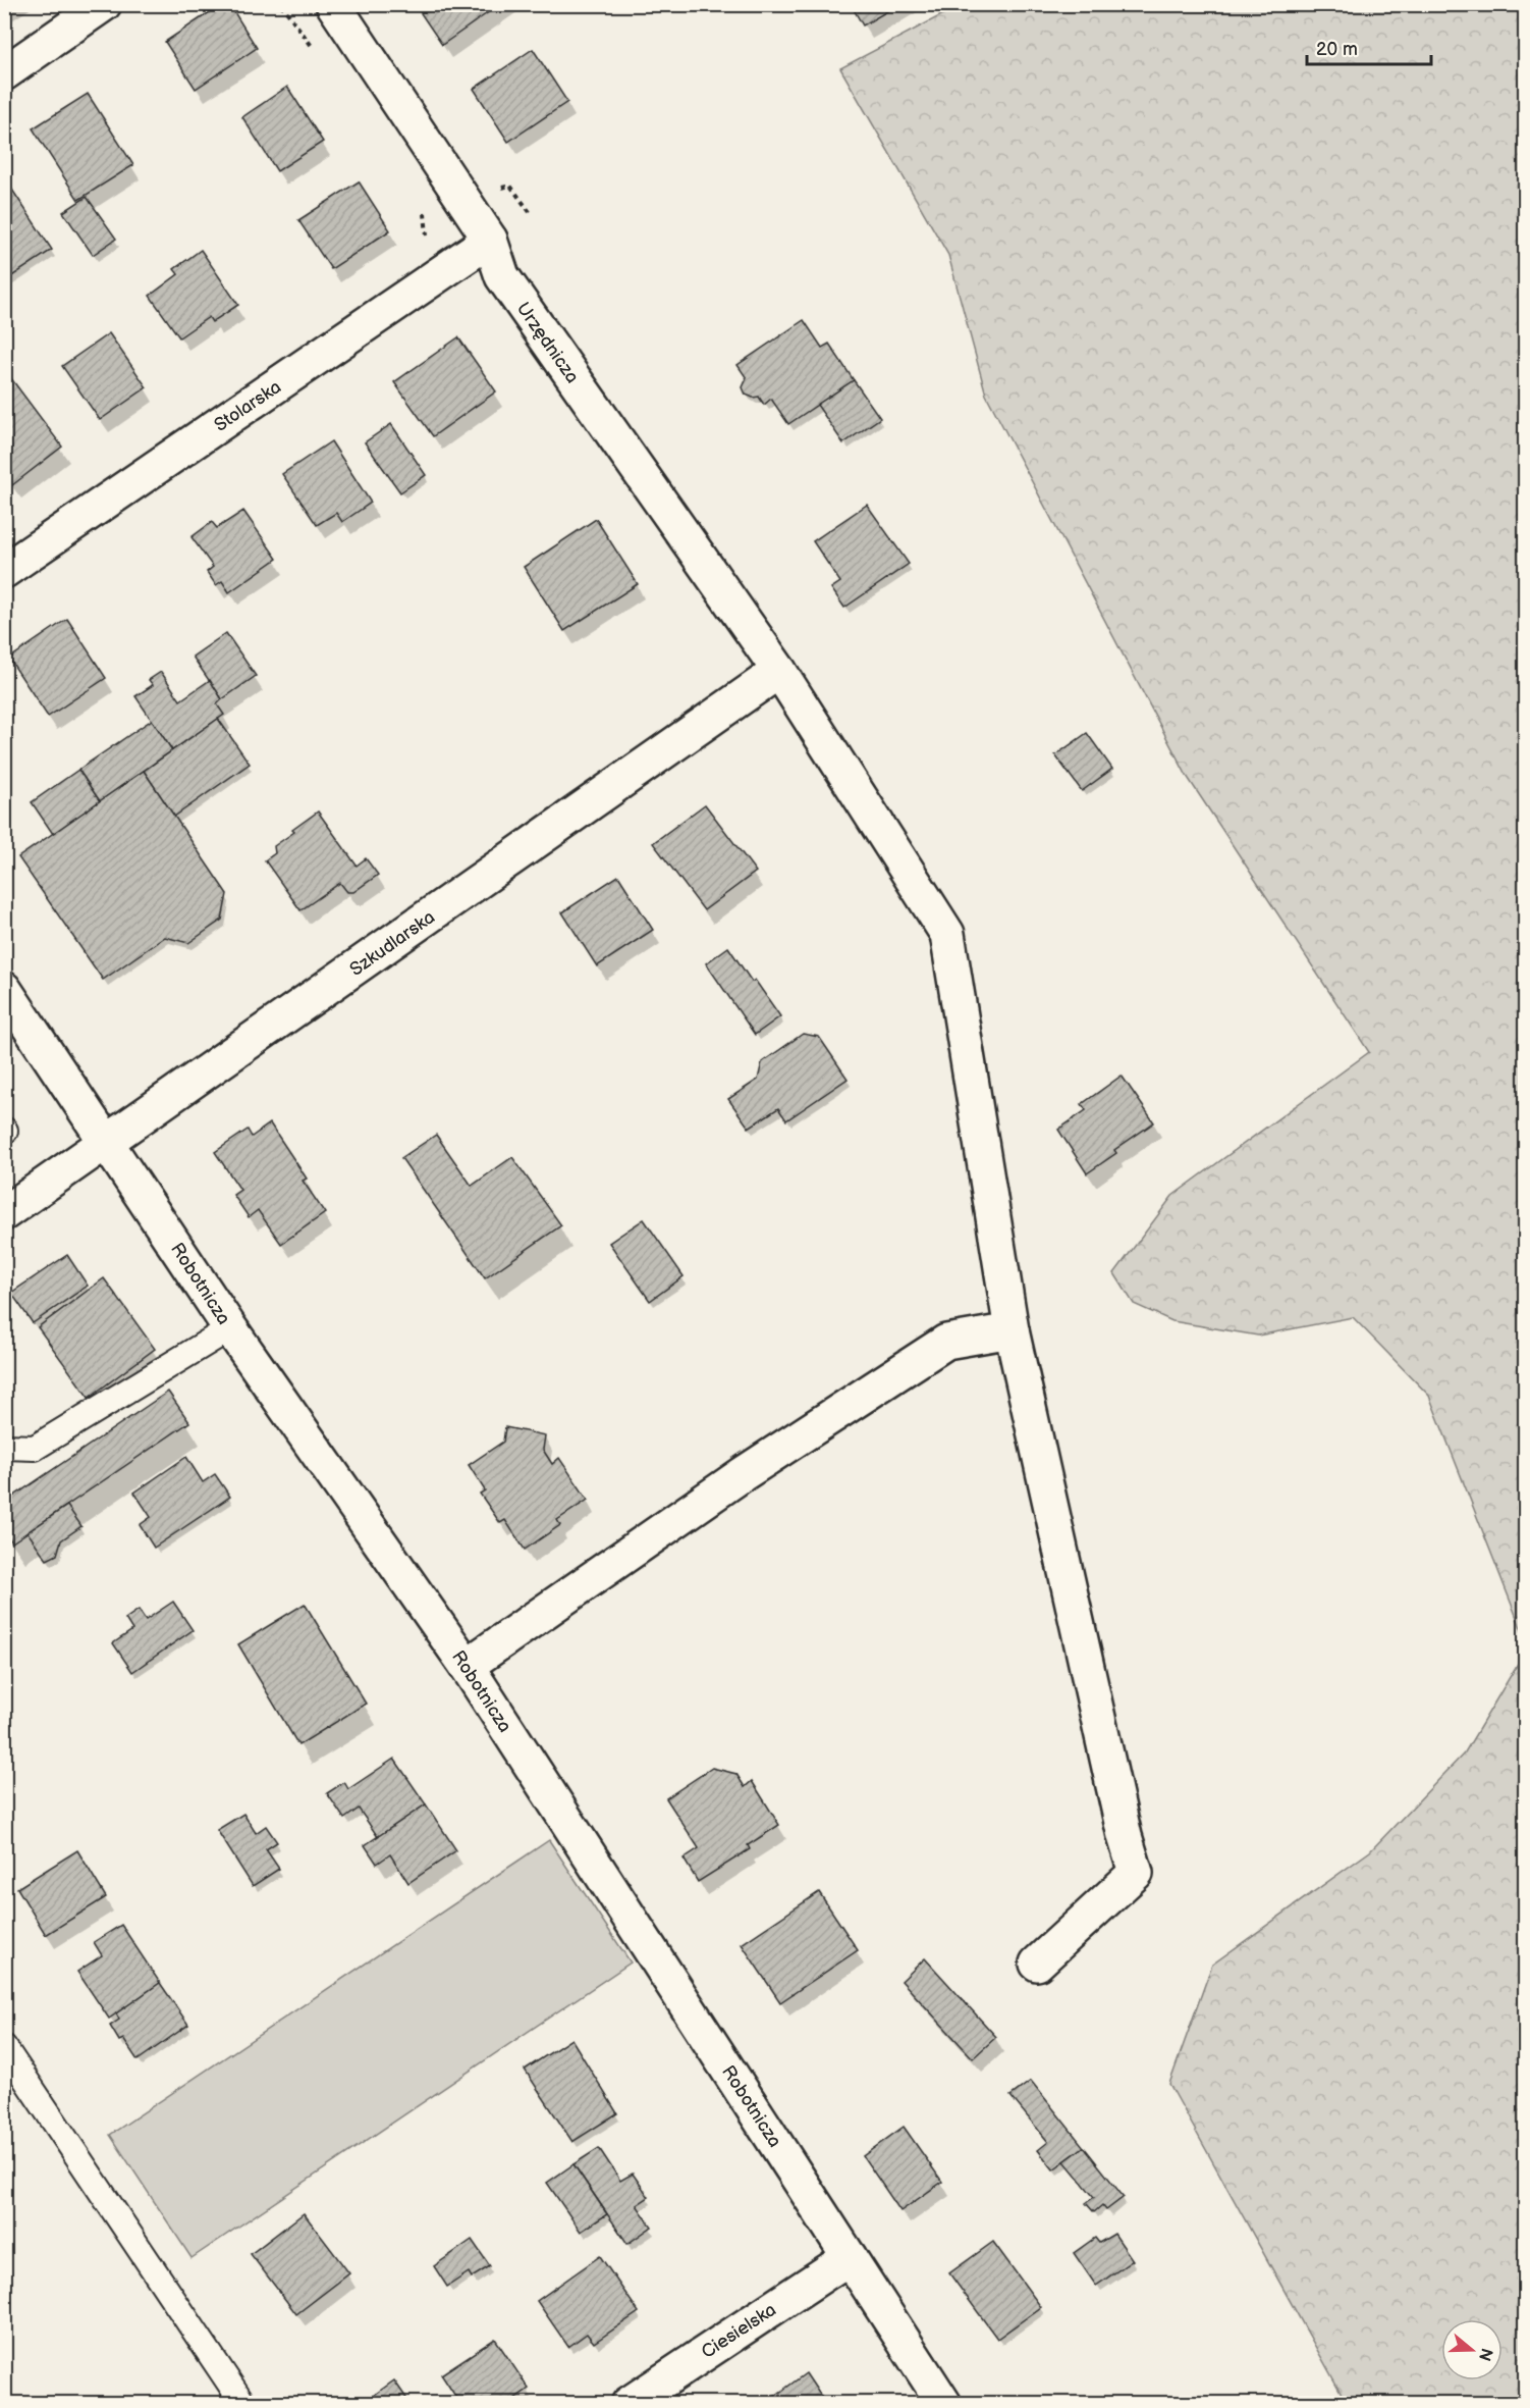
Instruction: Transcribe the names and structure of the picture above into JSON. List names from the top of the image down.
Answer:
{
  "streets": {
    "street": [
      "Urzędnicza",
      "Stolarska",
      "Szkudlarska",
      "Robotnicza",
      "Ciesielska"
    ]
  },
  "crossings": [
    ["Urzędnicza", "Stolarska"],
    ["Urzędnicza", "Szkudlarska"],
    ["Szkudlarska", "Robotnicza"],
    ["Robotnicza", "Ciesielska"]
  ],
  "scale_bar": "20 m",
  "north": "right"
}
